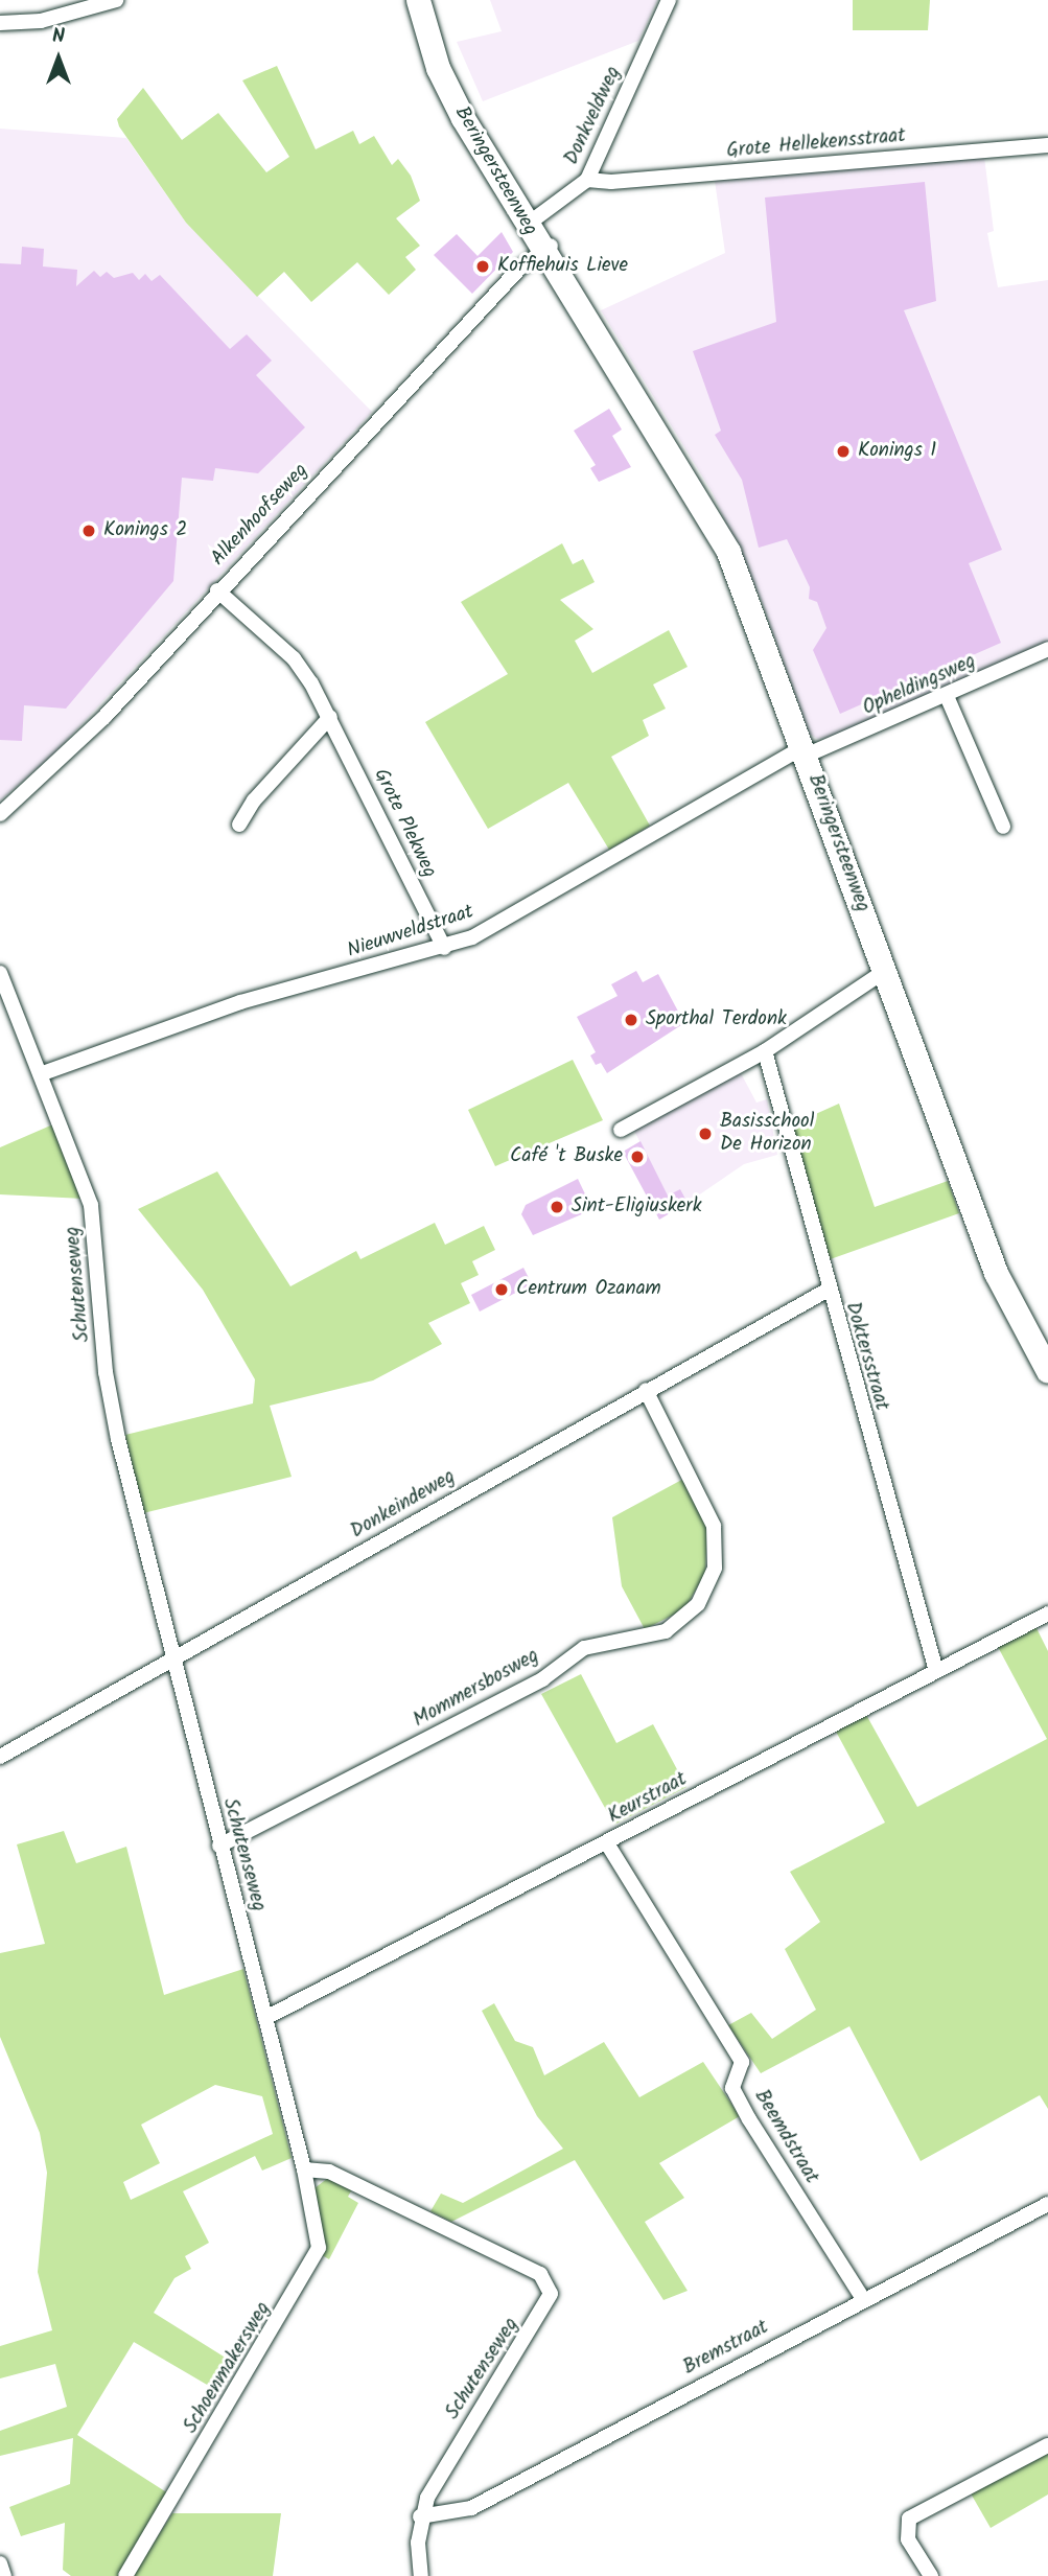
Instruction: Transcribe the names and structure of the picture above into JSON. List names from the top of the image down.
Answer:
{
  "streets": {
    "main road": ["Beringersteenweg"],
    "street": [
      "Donkveldweg",
      "Grote Hellekensstraat",
      "Alkenhoofseweg",
      "Opheldingsweg",
      "Grote Plekweg",
      "Nieuwveldstraat",
      "Schutenseweg",
      "Doktersstraat",
      "Donkeindeweg",
      "Mommersbosweg",
      "Keurstraat",
      "Beemdstraat",
      "Bremstraat",
      "Schoenmakersweg"
    ]
  },
  "crossings": [
    ["Donkveldweg", "Grote Hellekensstraat"],
    ["Donkveldweg", "Beringersteenweg"],
    ["Beringersteenweg", "Alkenhoofseweg"],
    ["Beringersteenweg", "Opheldingsweg"],
    ["Beringersteenweg", "Nieuwveldstraat"],
    ["Alkenhoofseweg", "Grote Plekweg"],
    ["Opheldingsweg", "Nieuwveldstraat"],
    ["Grote Plekweg", "Nieuwveldstraat"],
    ["Nieuwveldstraat", "Schutenseweg"],
    ["Schutenseweg", "Donkeindeweg"],
    ["Schutenseweg", "Mommersbosweg"],
    ["Schutenseweg", "Keurstraat"],
    ["Schutenseweg", "Bremstraat"],
    ["Schutenseweg", "Schoenmakersweg"],
    ["Doktersstraat", "Donkeindeweg"],
    ["Doktersstraat", "Keurstraat"],
    ["Donkeindeweg", "Mommersbosweg"],
    ["Keurstraat", "Beemdstraat"],
    ["Beemdstraat", "Bremstraat"]
  ],
  "places": [
    "Koffiehuis Lieve",
    "Konings 1",
    "Konings 2",
    "Sporthal Terdonk",
    "Basisschool De Horizon",
    "Café 't Buske",
    "Sint-Eligiuskerk",
    "Centrum Ozanam"
  ],
  "north": "top"
}
